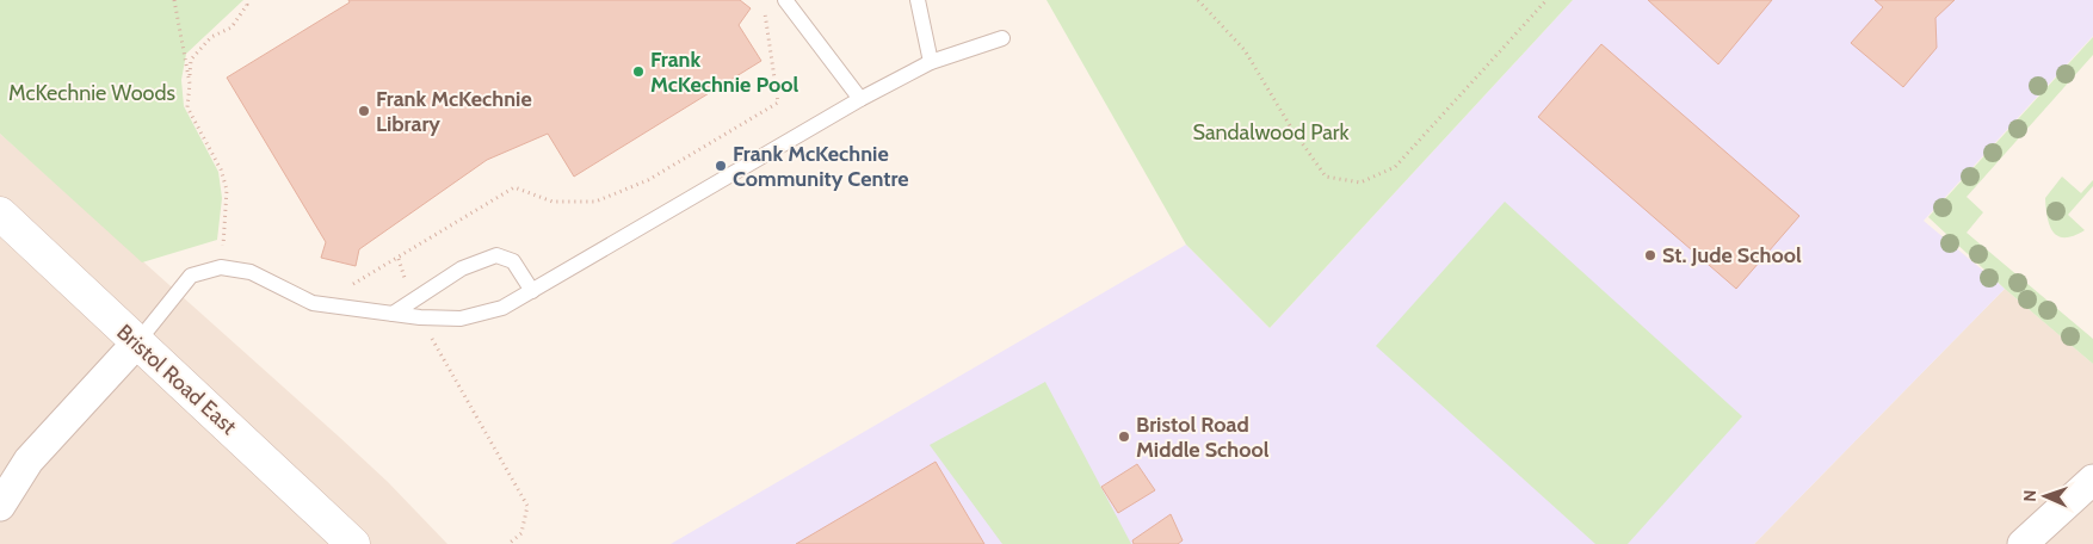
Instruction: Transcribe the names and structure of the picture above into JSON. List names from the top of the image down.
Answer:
{
  "streets": {
    "street": ["Bristol Road East"]
  },
  "parks": ["McKechnie Woods", "Sandalwood Park"],
  "places": [
    "Frank McKechnie Pool",
    "Frank McKechnie Library",
    "Frank McKechnie Community Centre",
    "St. Jude School",
    "Bristol Road Middle School"
  ],
  "north": "left"
}
